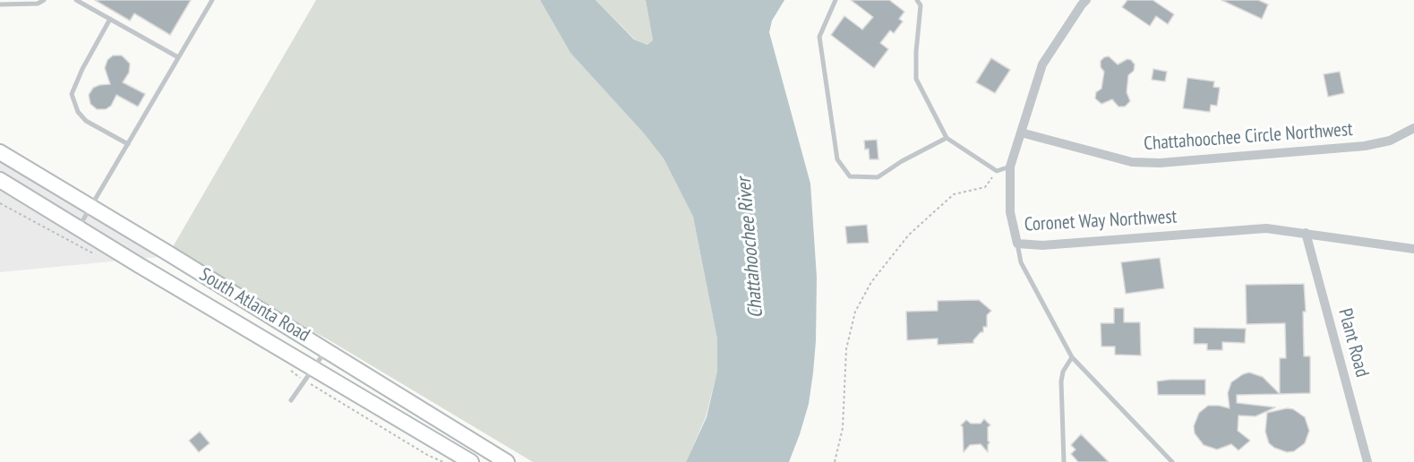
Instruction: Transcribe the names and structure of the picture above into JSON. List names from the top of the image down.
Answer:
{
  "streets": {
    "main road": ["South Atlanta Road"],
    "street": ["Chattahoochee Circle Northwest", "Coronet Way Northwest", "Plant Road"]
  },
  "crossings": [
    ["Chattahoochee Circle Northwest", "Coronet Way Northwest"],
    ["Coronet Way Northwest", "Plant Road"]
  ],
  "water": ["Chattahoochee River"]
}
